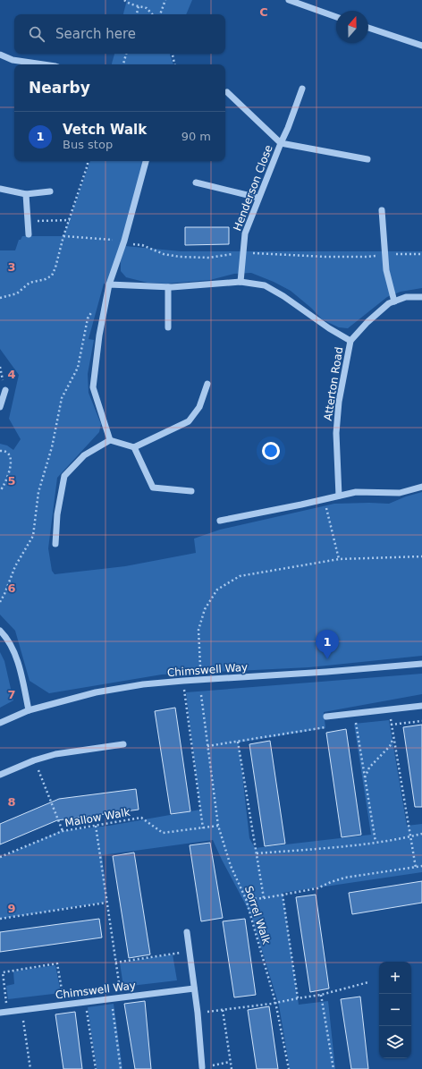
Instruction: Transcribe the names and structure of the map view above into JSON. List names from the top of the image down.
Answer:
{
  "streets": {
    "street": ["Henderson Close", "Atterton Road", "Chimswell Way"],
    "path": ["Mallow Walk", "Sorrel Walk"]
  },
  "crossings": [
    ["Mallow Walk", "Sorrel Walk"]
  ],
  "north": "top",
  "page": {
    "search": "Search here",
    "heading": "Nearby",
    "list": [
      {
        "mark": "1",
        "name": "Vetch Walk",
        "note": "Bus stop",
        "value": "90 m"
      }
    ],
    "pins": "1",
    "map_buttons": ["+", "−"]
  },
  "grid": {
    "columns": ["C"],
    "rows": [
      "3",
      "4",
      "5",
      "6",
      "7",
      "8",
      "9"
    ]
  }
}
